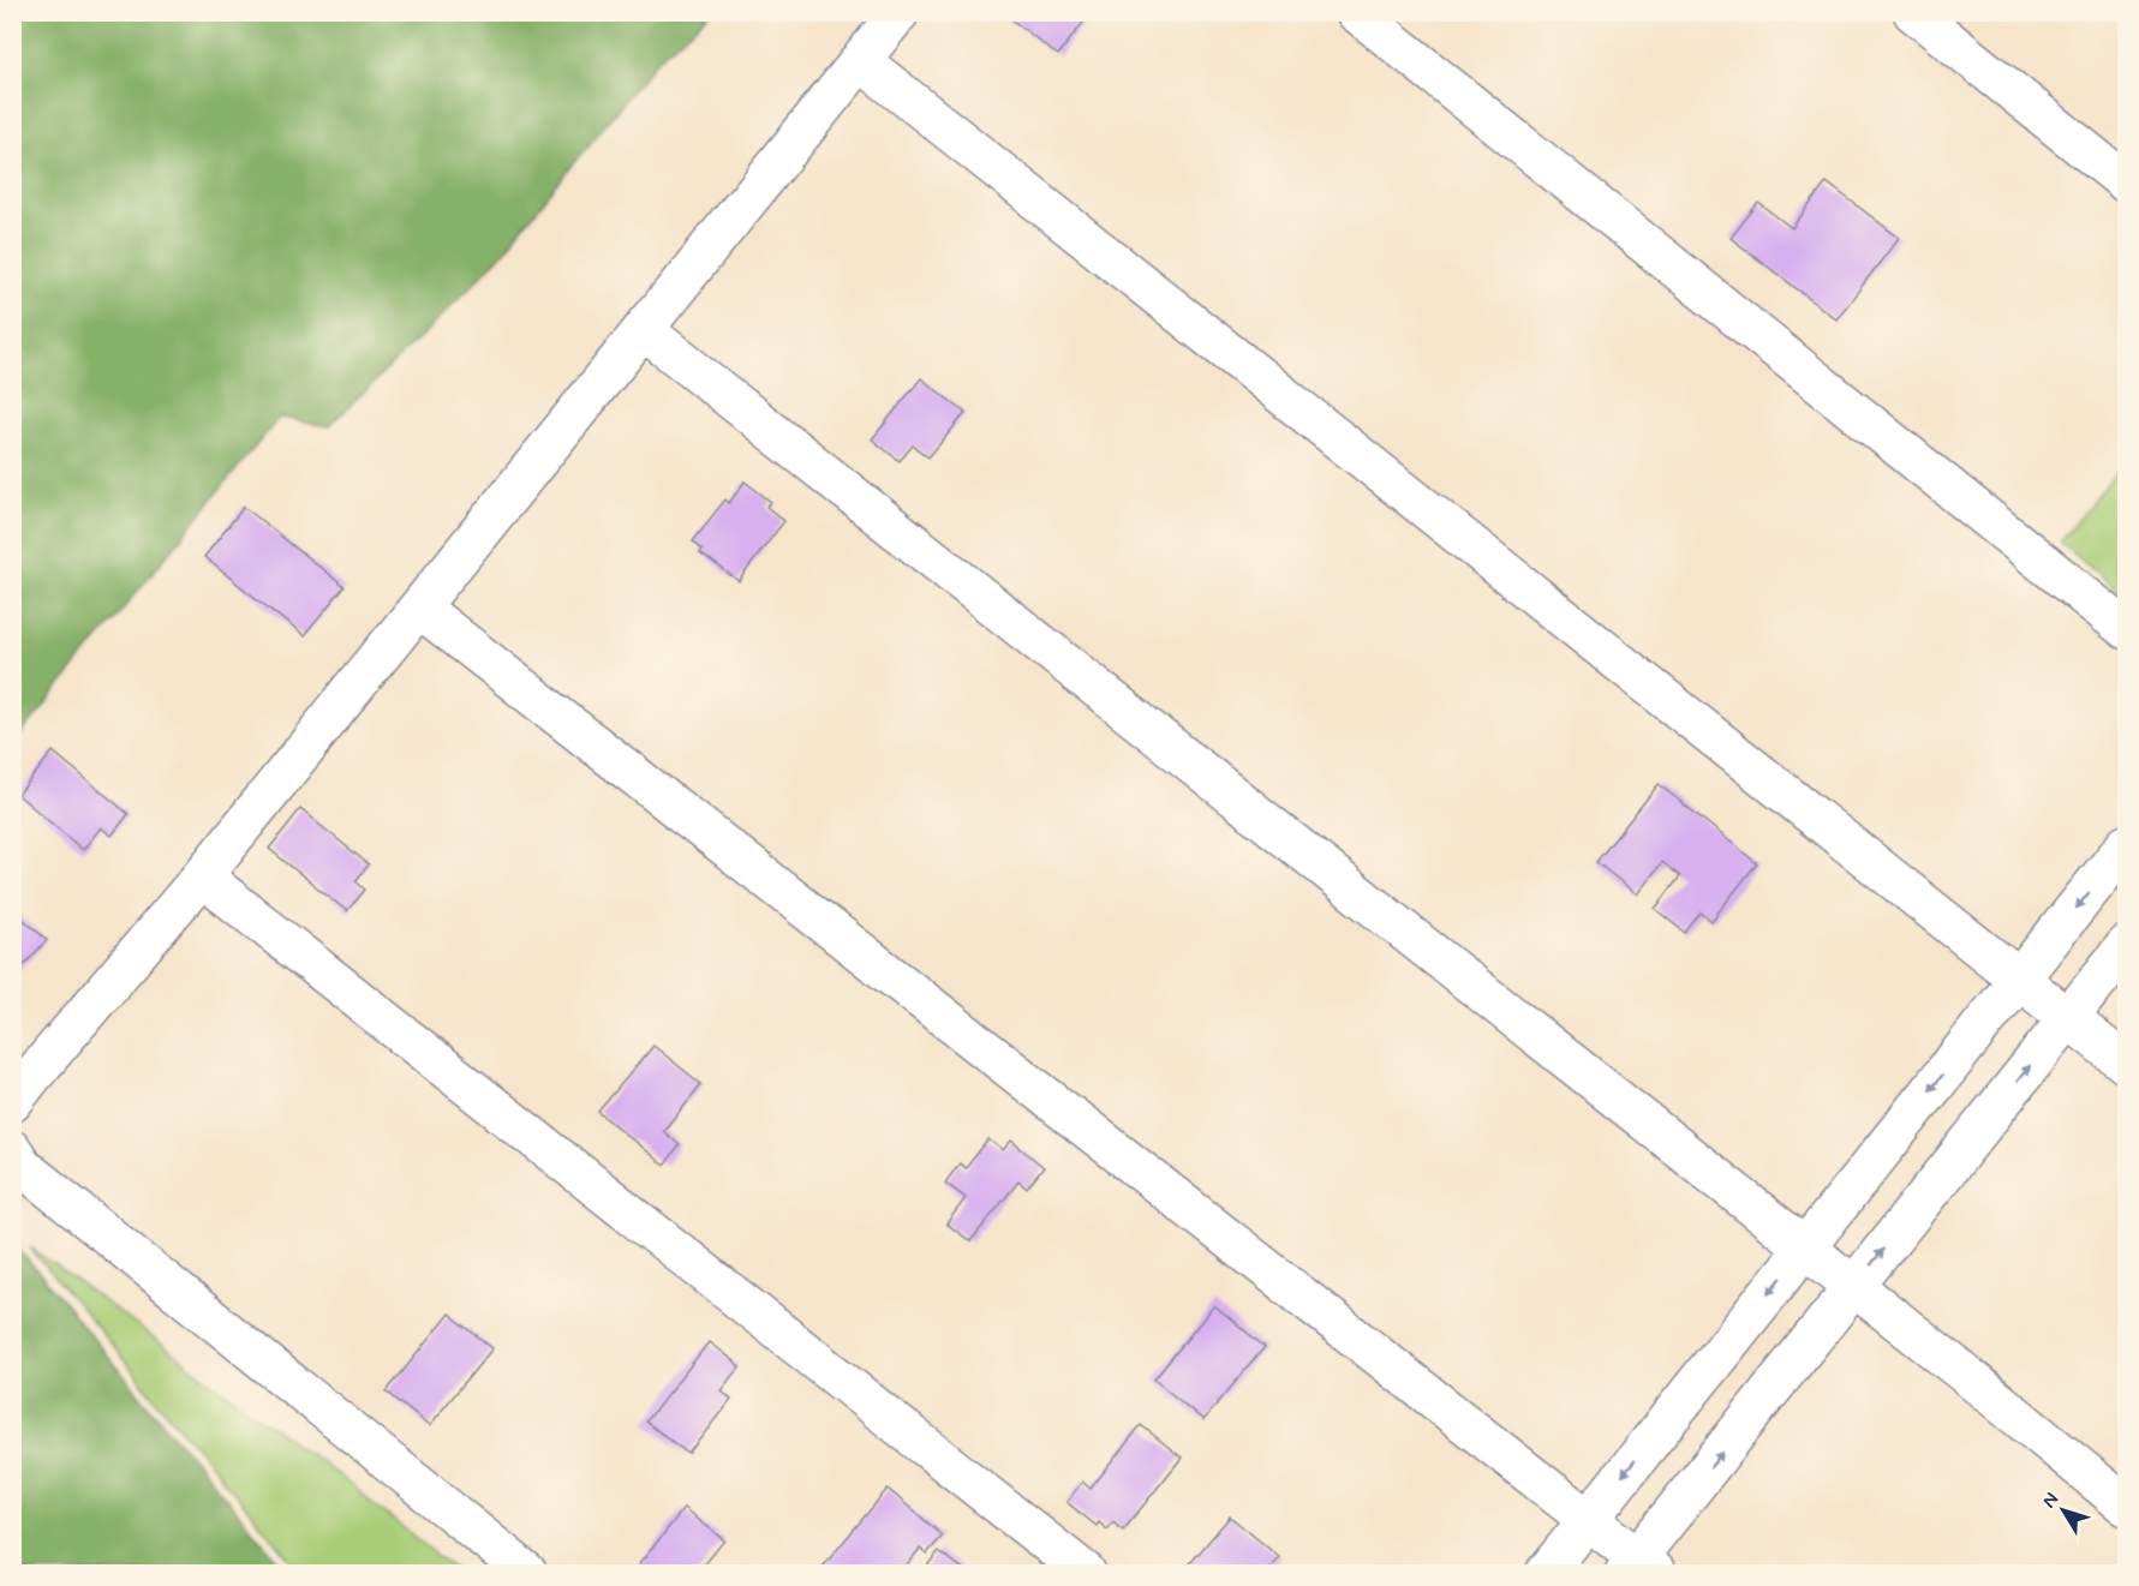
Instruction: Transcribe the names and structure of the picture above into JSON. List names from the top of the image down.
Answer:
{
  "north": "top left"
}
